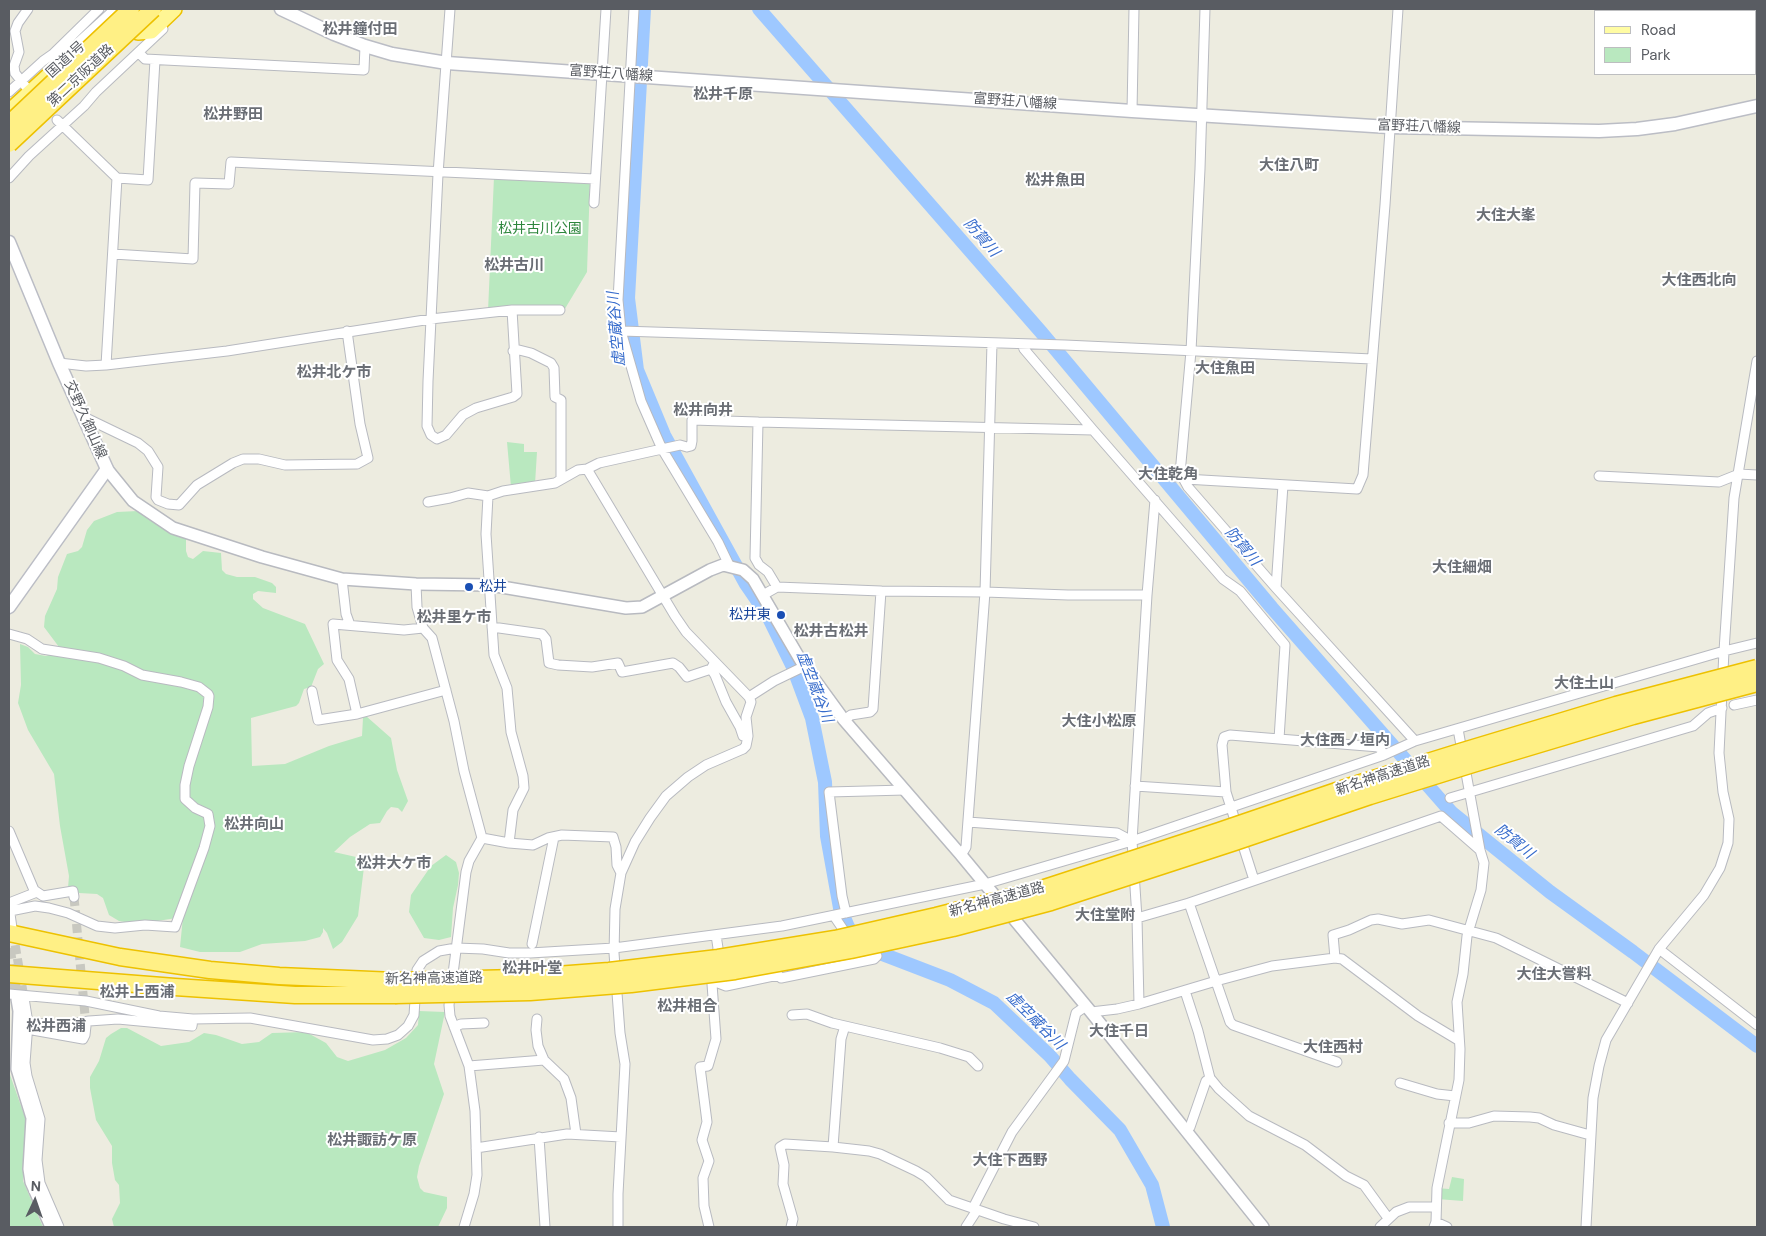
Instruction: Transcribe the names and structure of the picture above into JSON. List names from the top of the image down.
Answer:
{
  "streets": {
    "highway": ["国道1号", "第二京阪道路", "新名神高速道路"],
    "main road": ["富野荘八幡線", "交野久御山線"]
  },
  "crossings": [
    ["国道1号", "第二京阪道路"]
  ],
  "districts": [
    "松井鐘付田",
    "松井千原",
    "松井野田",
    "大住八町",
    "松井魚田",
    "大住大峯",
    "松井古川",
    "大住西北向",
    "大住魚田",
    "松井北ケ市",
    "松井向井",
    "大住乾角",
    "大住細畑",
    "松井里ケ市",
    "松井古松井",
    "大住土山",
    "大住小松原",
    "大住西ノ垣内",
    "松井向山",
    "松井大ケ市",
    "大住堂附",
    "松井叶堂",
    "大住大嘗料",
    "松井上西浦",
    "松井相合",
    "松井西浦",
    "大住千日",
    "大住西村",
    "松井諏訪ケ原",
    "大住下西野"
  ],
  "water": ["防賀川", "虚空蔵谷川"],
  "parks": ["松井古川公園"],
  "places": ["松井", "松井東"],
  "legend": ["Road", "Park"],
  "north": "top"
}
